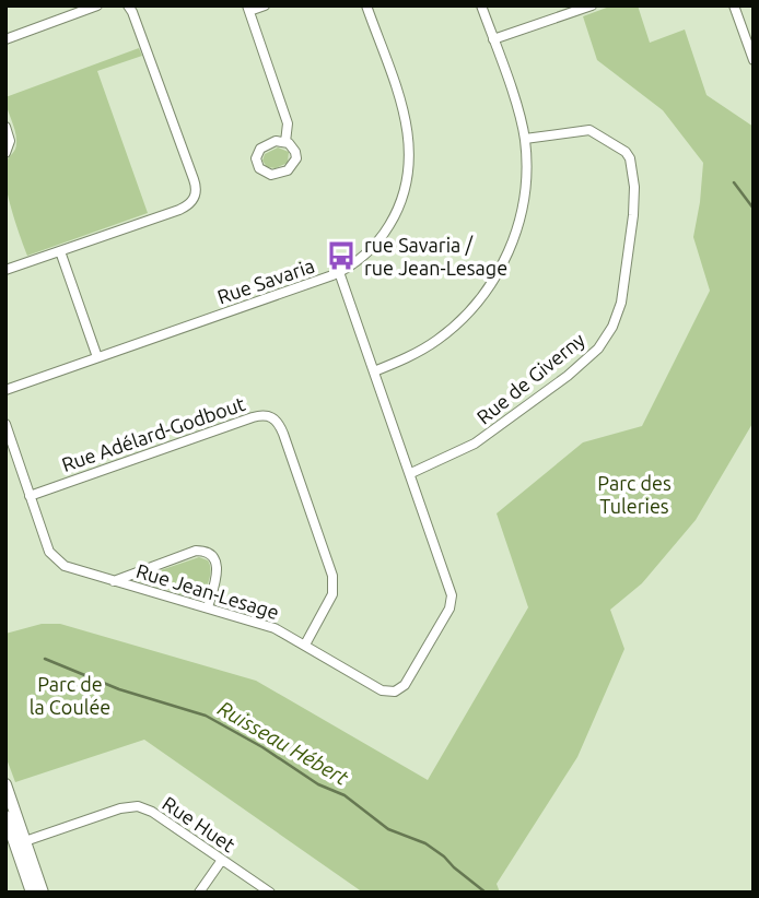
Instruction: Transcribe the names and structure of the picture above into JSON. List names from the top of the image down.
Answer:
{
  "streets": {
    "street": [
      "Rue Savaria",
      "Rue de Giverny",
      "Rue Adélard-Godbout",
      "Rue Jean-Lesage",
      "Rue Huet"
    ]
  },
  "crossings": [
    ["Rue Savaria", "Rue Jean-Lesage"],
    ["Rue de Giverny", "Rue Jean-Lesage"],
    ["Rue Adélard-Godbout", "Rue Jean-Lesage"]
  ],
  "water": ["Ruisseau Hébert"],
  "parks": ["Parc des Tuleries", "Parc de la Coulée"],
  "places": {
    "bus stop": ["rue Savaria / rue Jean-Lesage"]
  }
}
